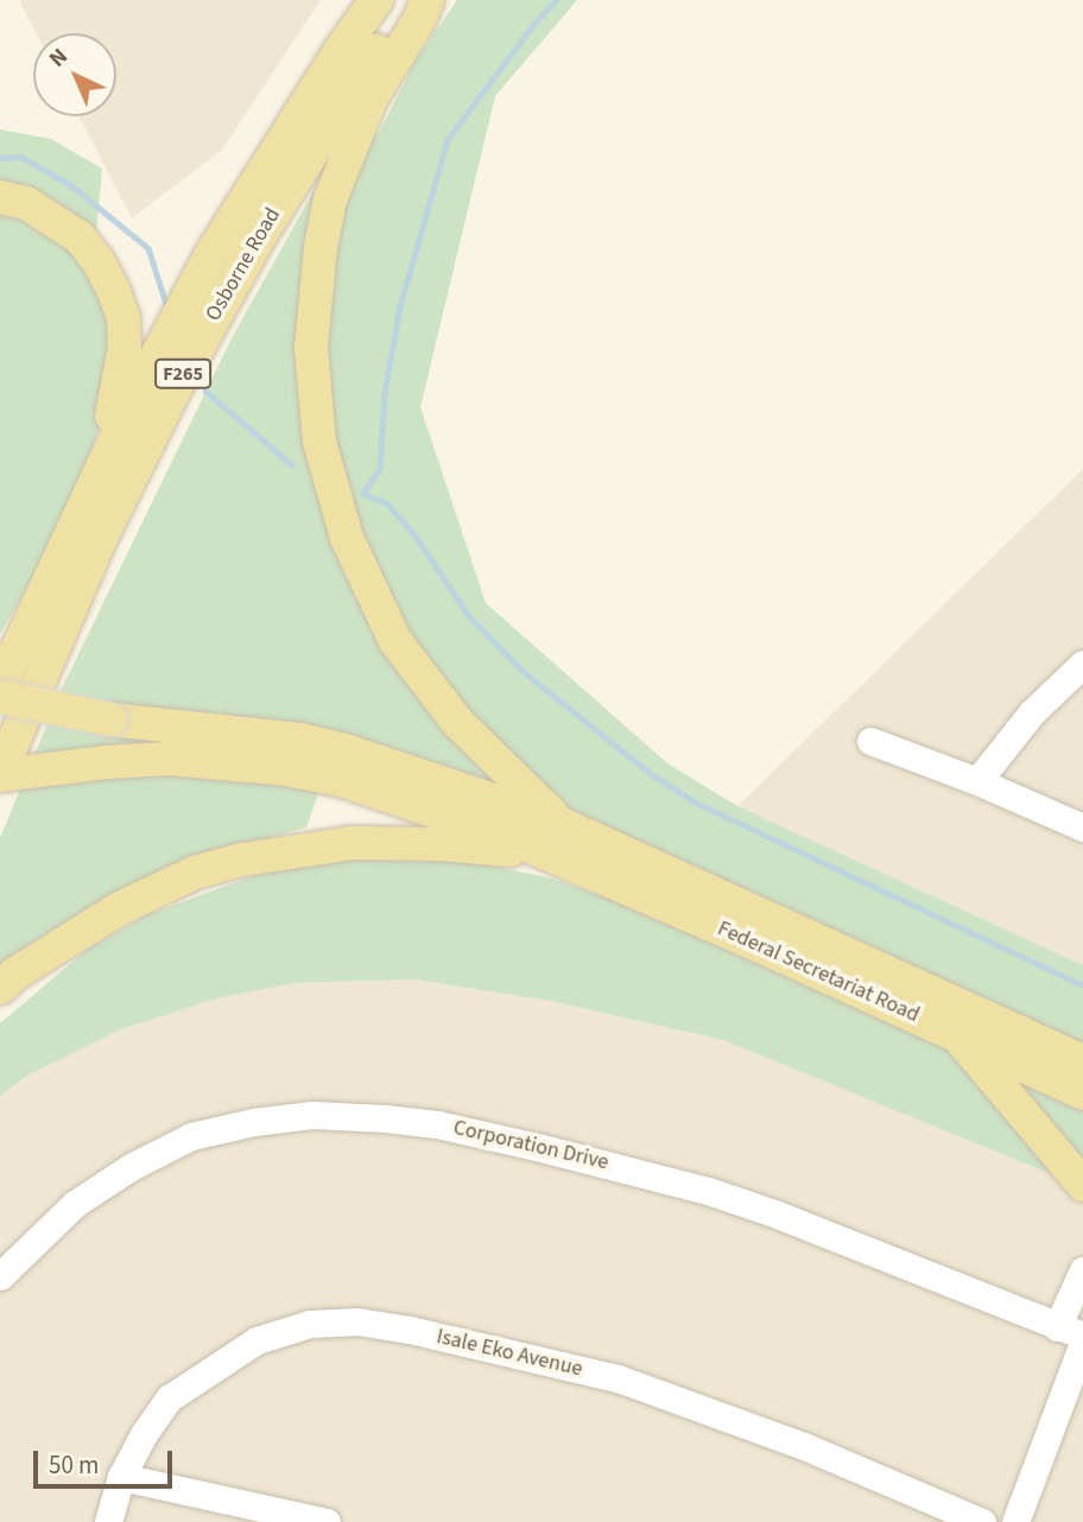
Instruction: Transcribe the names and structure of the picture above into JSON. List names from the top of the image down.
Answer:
{
  "streets": {
    "main road": ["Osborne Road", "F265", "Federal Secretariat Road"],
    "street": ["Corporation Drive", "Isale Eko Avenue"]
  },
  "scale_bar": "50 m",
  "north": "top left"
}
